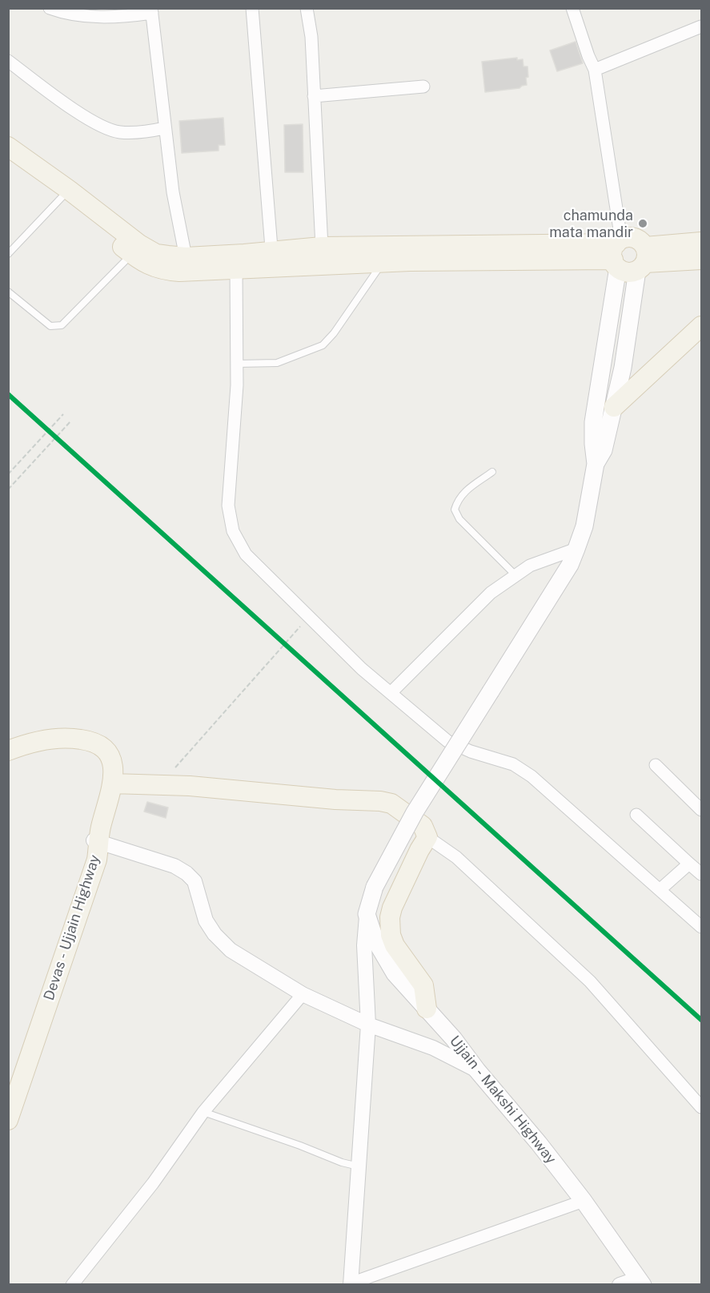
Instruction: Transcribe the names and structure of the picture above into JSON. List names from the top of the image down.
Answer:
{
  "streets": {
    "main road": ["Devas - Ujjain Highway", "Ujjain - Makshi Highway"]
  },
  "places": ["chamunda mata mandir"]
}
